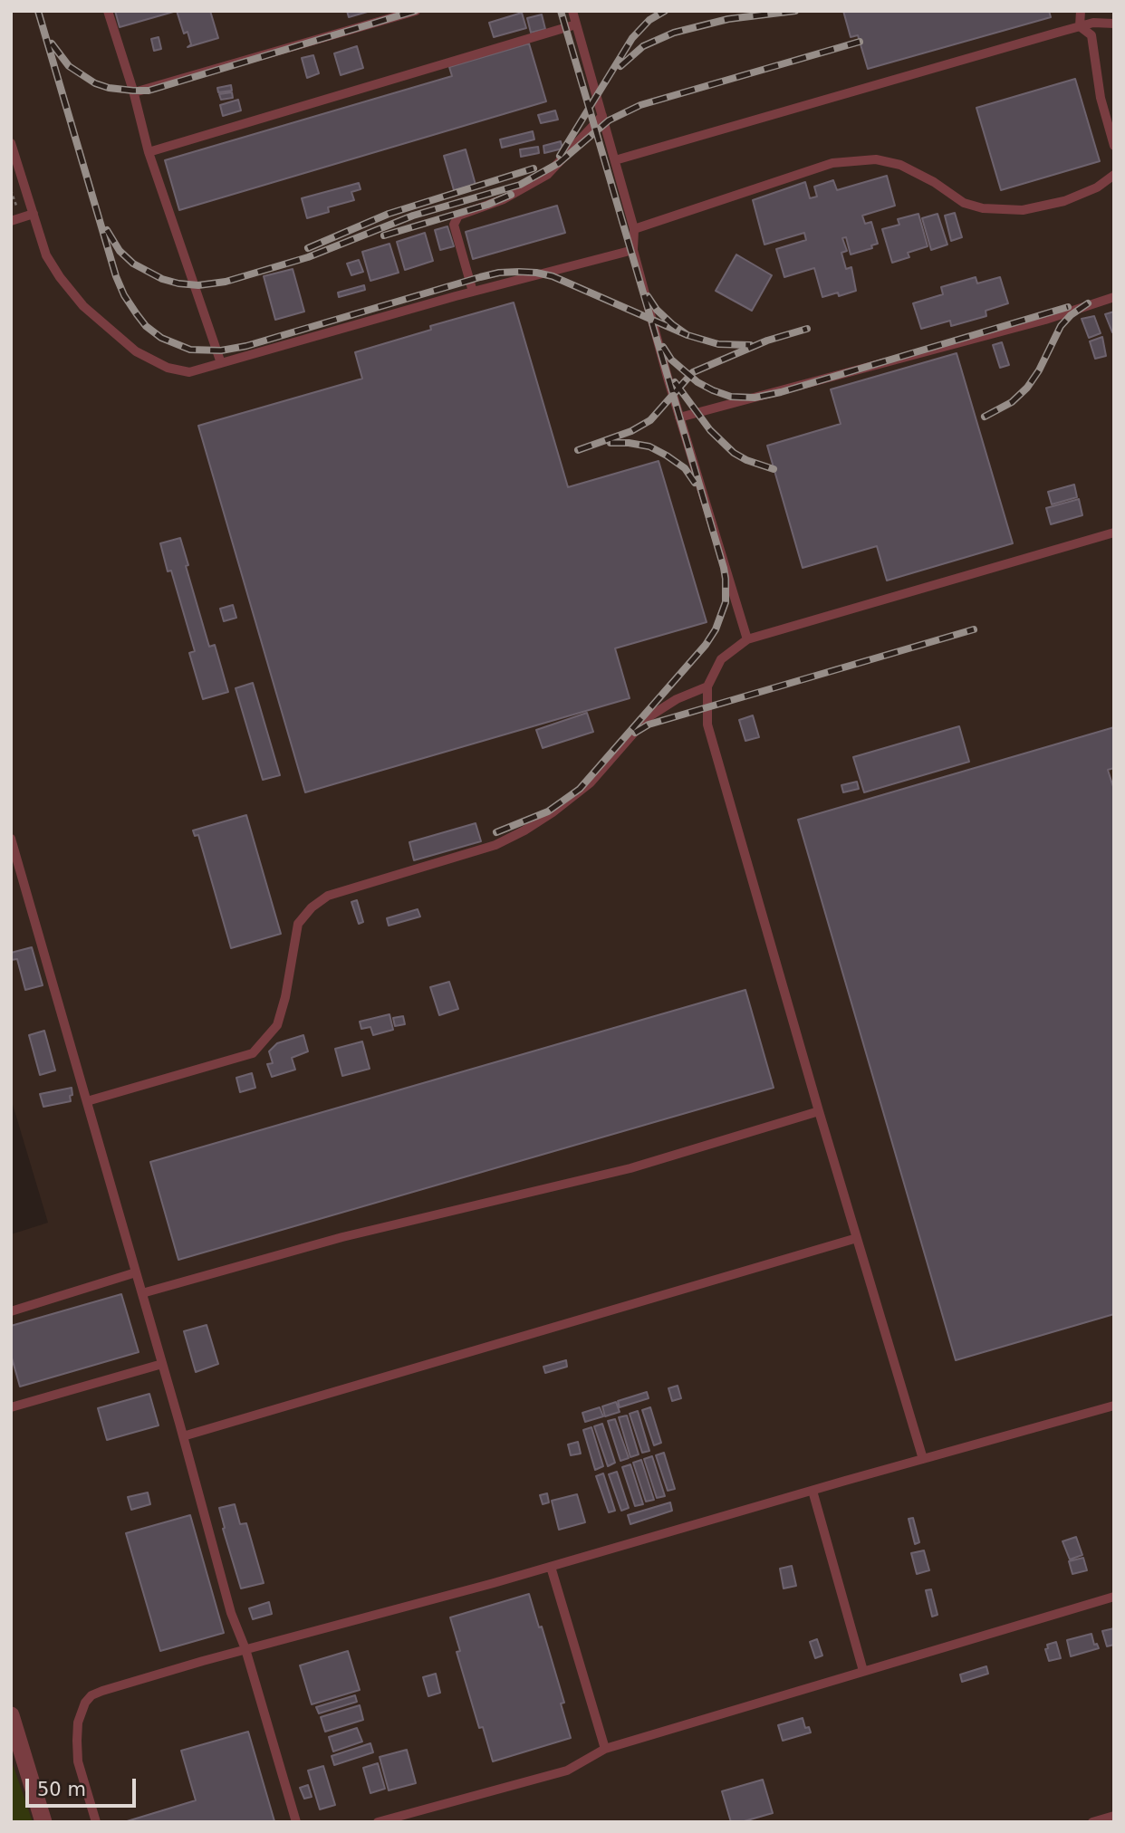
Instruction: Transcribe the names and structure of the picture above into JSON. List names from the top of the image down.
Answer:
{
  "scale_bar": "50 m"
}
